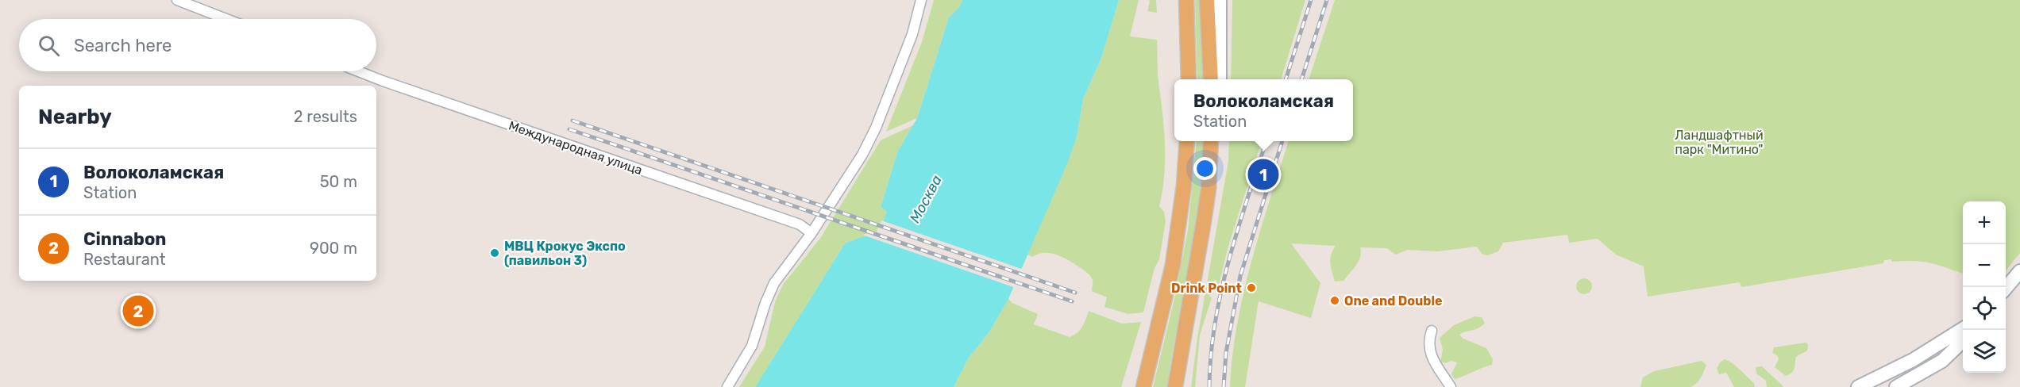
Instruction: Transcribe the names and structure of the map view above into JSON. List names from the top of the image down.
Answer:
{
  "streets": {
    "street": ["Международная улица"]
  },
  "water": ["Москва"],
  "parks": ["Ландшафтный парк \"Митино\""],
  "places": ["МВЦ Крокус Экспо (павильон 3)", "Drink Point", "One and Double"],
  "page": {
    "search": "Search here",
    "popup": ["Волоколамская", "Station"],
    "heading": ["Nearby", "2 results"],
    "list": [
      {
        "mark": "1",
        "name": "Волоколамская",
        "note": "Station",
        "value": "50 m"
      },
      {
        "mark": "2",
        "name": "Cinnabon",
        "note": "Restaurant",
        "value": "900 m"
      }
    ],
    "pins": ["1", "2"],
    "map_buttons": ["+", "−"]
  }
}
